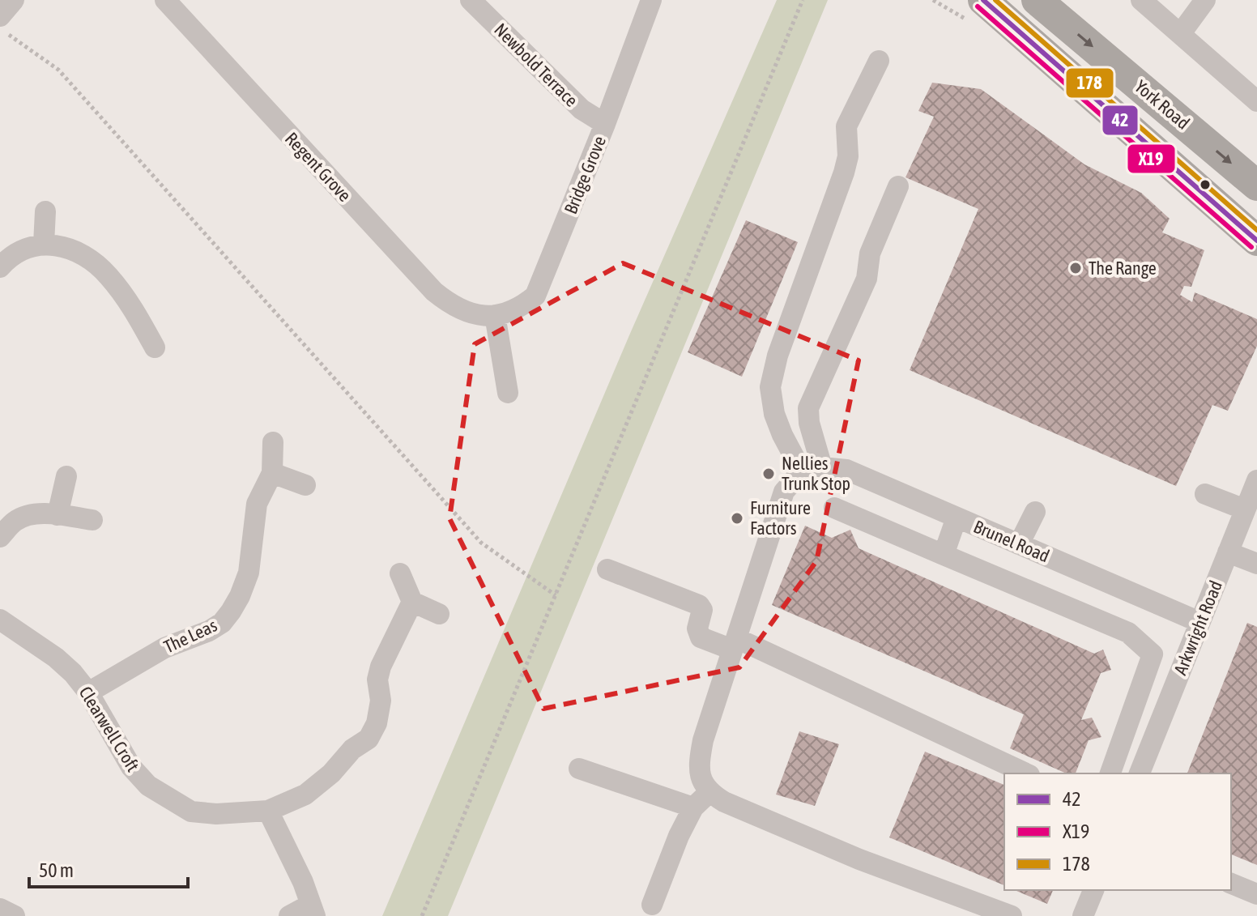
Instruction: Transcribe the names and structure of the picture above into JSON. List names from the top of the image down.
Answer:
{
  "streets": {
    "highway": ["York Road"],
    "street": [
      "Newbold Terrace",
      "Regent Grove",
      "Bridge Grove",
      "Brunel Road",
      "Arkwright Road",
      "The Leas",
      "Clearwell Croft"
    ]
  },
  "crossings": [
    ["Newbold Terrace", "Bridge Grove"],
    ["Regent Grove", "Bridge Grove"],
    ["Brunel Road", "Arkwright Road"],
    ["The Leas", "Clearwell Croft"]
  ],
  "places": ["The Range", "Nellies Trunk Stop", "Furniture Factors"],
  "lines": ["transit line 42", "transit line 178", "transit line X19"],
  "legend": ["42", "X19", "178"],
  "scale_bar": "50 m"
}
